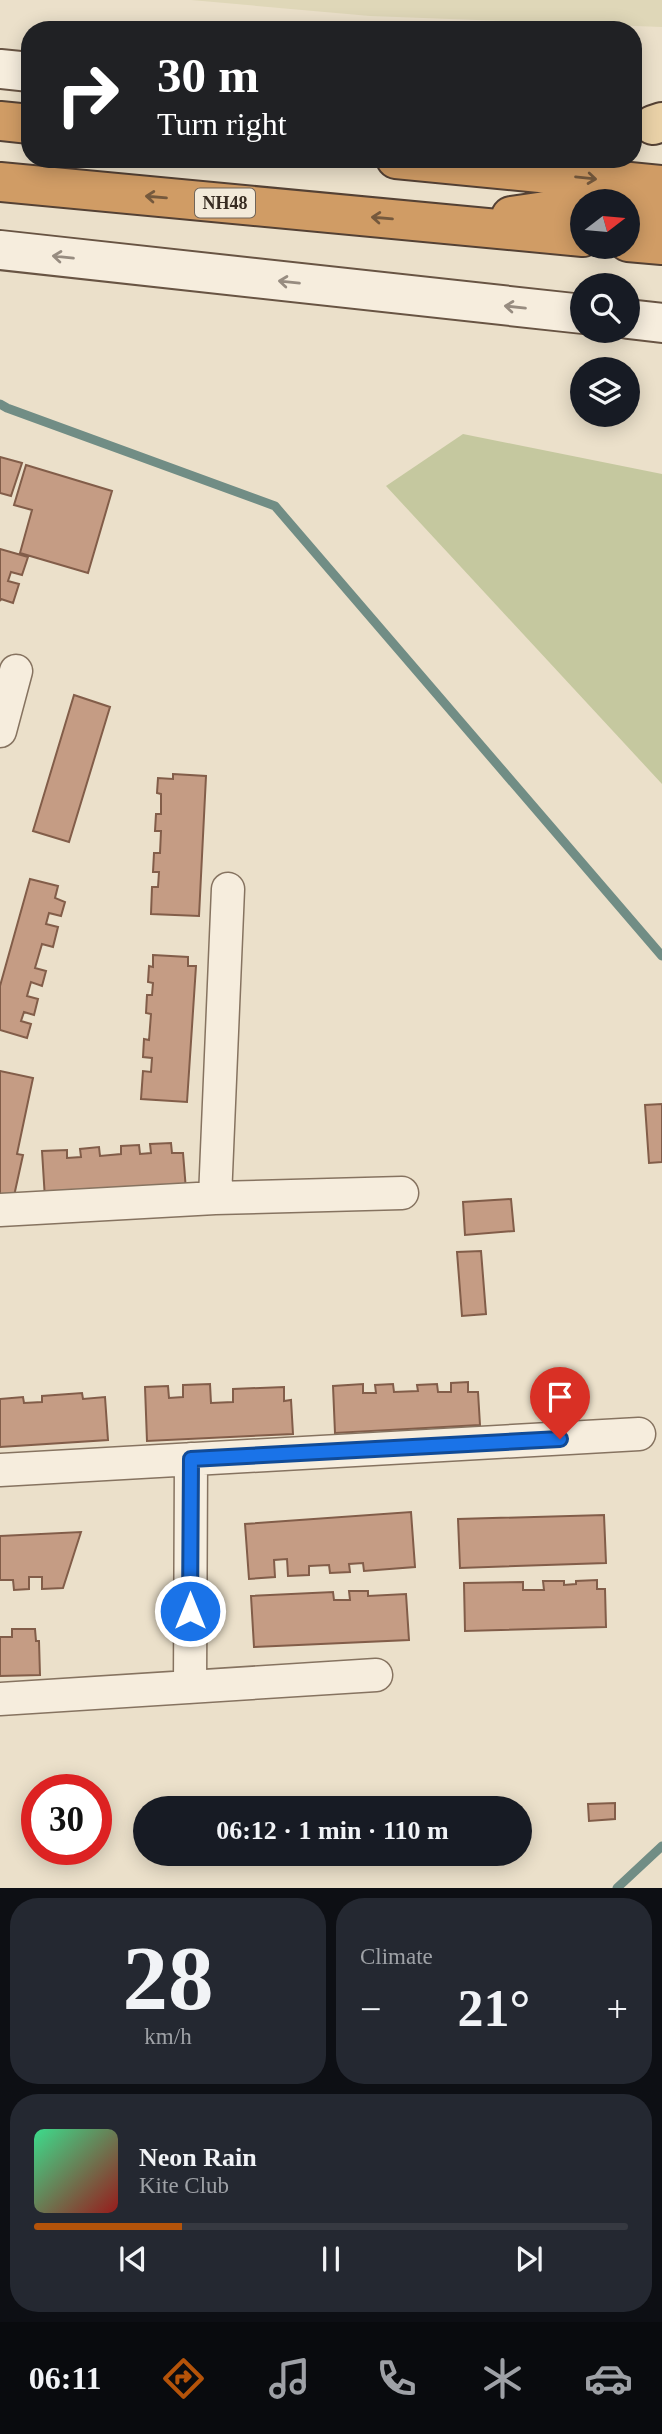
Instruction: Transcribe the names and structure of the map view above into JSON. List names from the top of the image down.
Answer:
{
  "streets": {
    "highway": ["NH48"]
  },
  "north": "right",
  "page": {
    "turn": ["30 m", "Turn right"],
    "limit": "30",
    "trip": "06:12 · 1 min · 110 m",
    "tile": [
      ["28", "km/h"],
      "Climate"
    ],
    "heat": ["−", "21°", "+"],
    "song": ["Neon Rain", "Kite Club"],
    "tabs": "06:11"
  }
}
